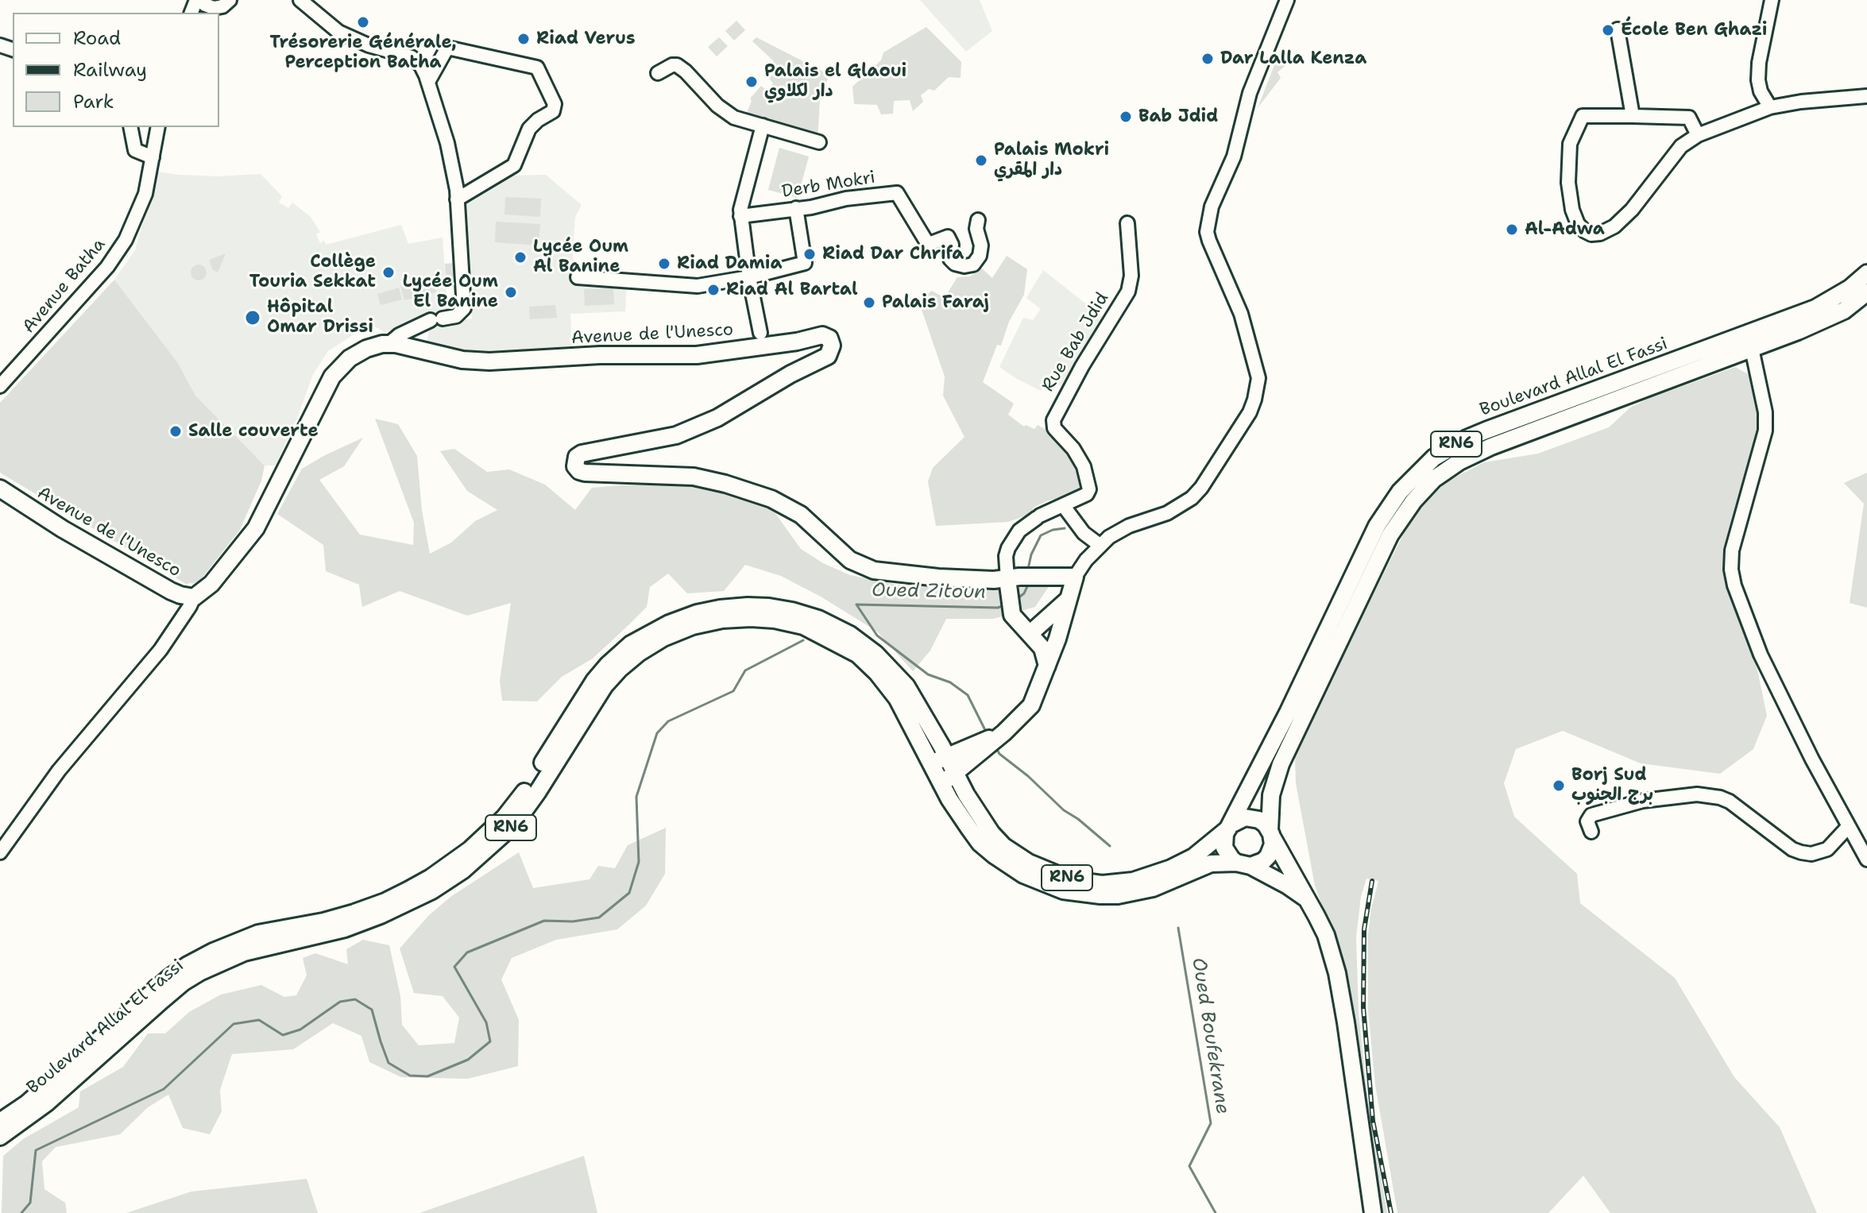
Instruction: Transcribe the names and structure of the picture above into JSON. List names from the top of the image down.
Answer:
{
  "streets": {
    "main road": [
      "Avenue de l'Unesco",
      "Rue Bab Jdid",
      "Boulevard Allal El Fassi",
      "RN6"
    ],
    "street": ["Derb Mokri", "Avenue Batha"]
  },
  "crossings": [
    ["Avenue de l'Unesco", "Rue Bab Jdid"],
    ["Boulevard Allal El Fassi", "RN6"]
  ],
  "water": ["Oued Zitoun", "Oued Boufekrane"],
  "places": [
    "Trésorerie Générale, Perception Batha",
    "École Ben Ghazi",
    "Riad Verus",
    "Dar Lalla Kenza",
    "Palais el Glaoui دار لكلاوي",
    "Bab Jdid",
    "Palais Mokri دار المقري",
    "Al-Adwa",
    "Riad Dar Chrifa",
    "Lycée Oum Al Banine",
    "Riad Damia",
    "Collège Touria Sekkat",
    "Riad Al Bartal",
    "Lycée Oum El Banine",
    "Palais Faraj",
    "Hôpital Omar Drissi",
    "Salle couverte",
    "Borj Sud برج الجنوب"
  ],
  "legend": ["Road", "Railway", "Park"]
}
